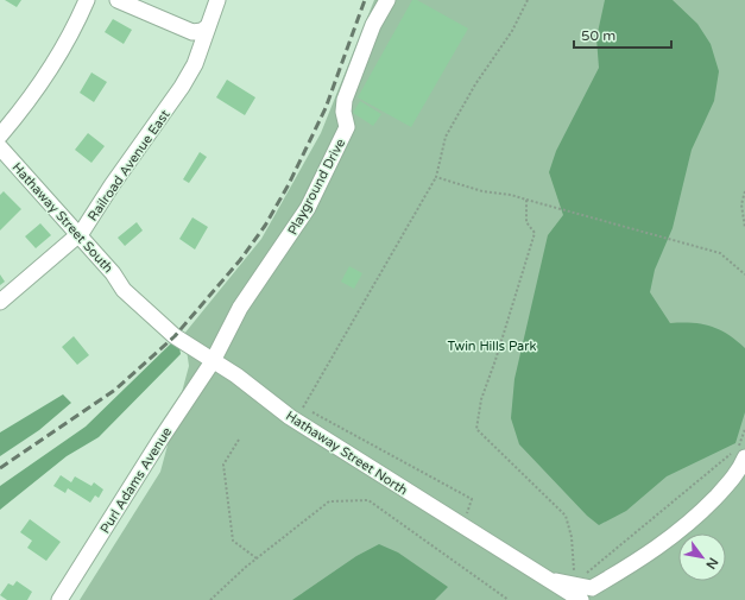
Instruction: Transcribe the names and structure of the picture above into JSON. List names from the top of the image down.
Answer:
{
  "streets": {
    "street": [
      "Railroad Avenue East",
      "Playground Drive",
      "Hathaway Street South",
      "Hathaway Street North",
      "Purl Adams Avenue"
    ]
  },
  "crossings": [
    ["Railroad Avenue East", "Hathaway Street South"],
    ["Playground Drive", "Hathaway Street North"],
    ["Playground Drive", "Purl Adams Avenue"],
    ["Hathaway Street South", "Hathaway Street North"],
    ["Hathaway Street North", "Purl Adams Avenue"]
  ],
  "parks": ["Twin Hills Park"],
  "scale_bar": "50 m",
  "north": "bottom right"
}
